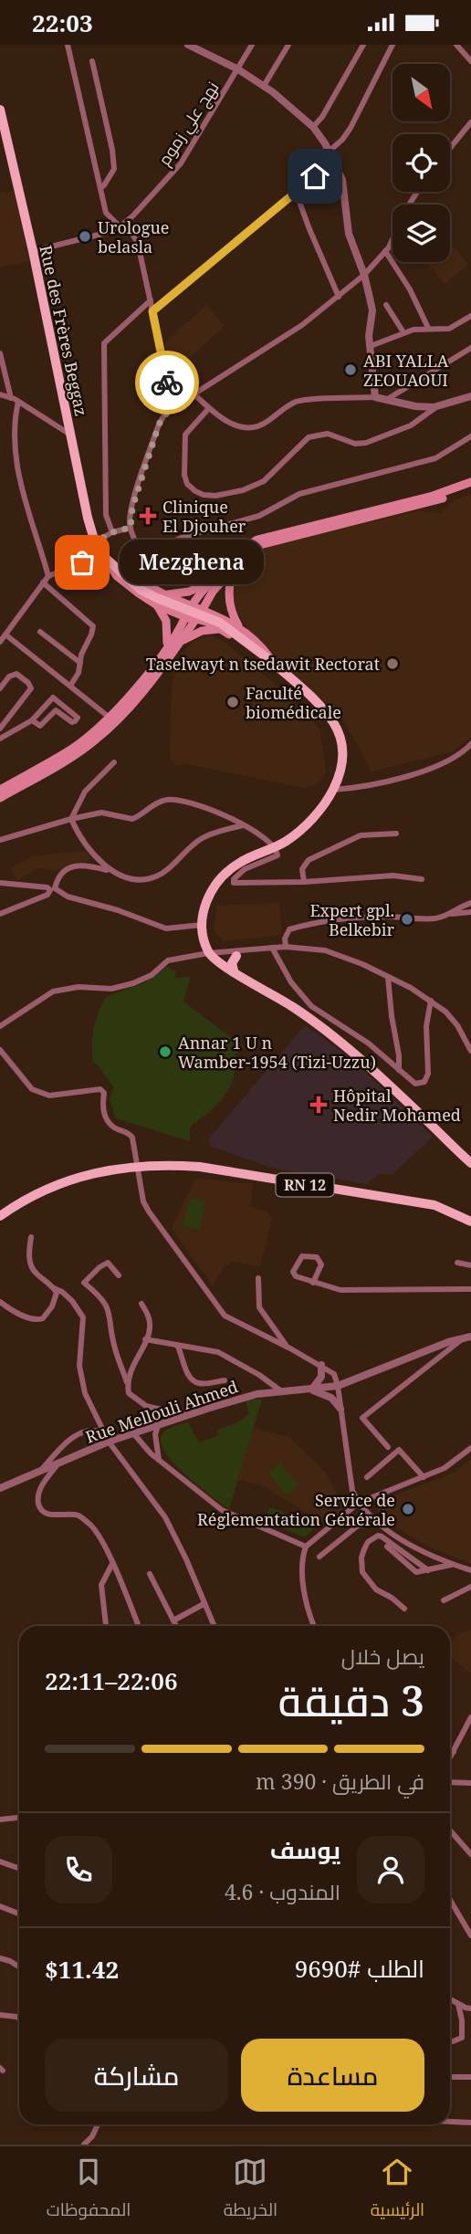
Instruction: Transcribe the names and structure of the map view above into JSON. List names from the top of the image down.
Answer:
{
  "streets": {
    "main road": ["Rue des Frères Beggaz", "RN 12"],
    "street": ["نهج علي زموم", "Rue Mellouli Ahmed"]
  },
  "crossings": [
    ["نهج علي زموم", "Rue des Frères Beggaz"]
  ],
  "places": {
    "other": [
      "Urologue belasla",
      "ABI YALLA ZEOUAOUI",
      "Mezghena",
      "Taselwayt n tsedawit Rectorat",
      "Faculté biomédicale",
      "Expert gpl. Belkebir",
      "Annar 1 U n Wamber-1954 (Tizi-Uzzu)",
      "Service de Réglementation Générale"
    ],
    "health": ["Clinique El Djouher", "Hôpital Nedir Mohamed"]
  },
  "north": "bottom right",
  "page": {
    "status": "22:03",
    "bubble": "Mezghena",
    "heading": ["3 دقيقة", "يصل خلال", "22:06–22:11"],
    "panel": [
      "يوسف",
      "المندوب · 4.6",
      "الطلب #9690",
      "$11.42"
    ],
    "bar": "في الطريق · 390 m",
    "buttons": ["مساعدة", "مشاركة"],
    "tabs": ["الرئيسية", "الخريطة", "المحفوظات"]
  }
}
